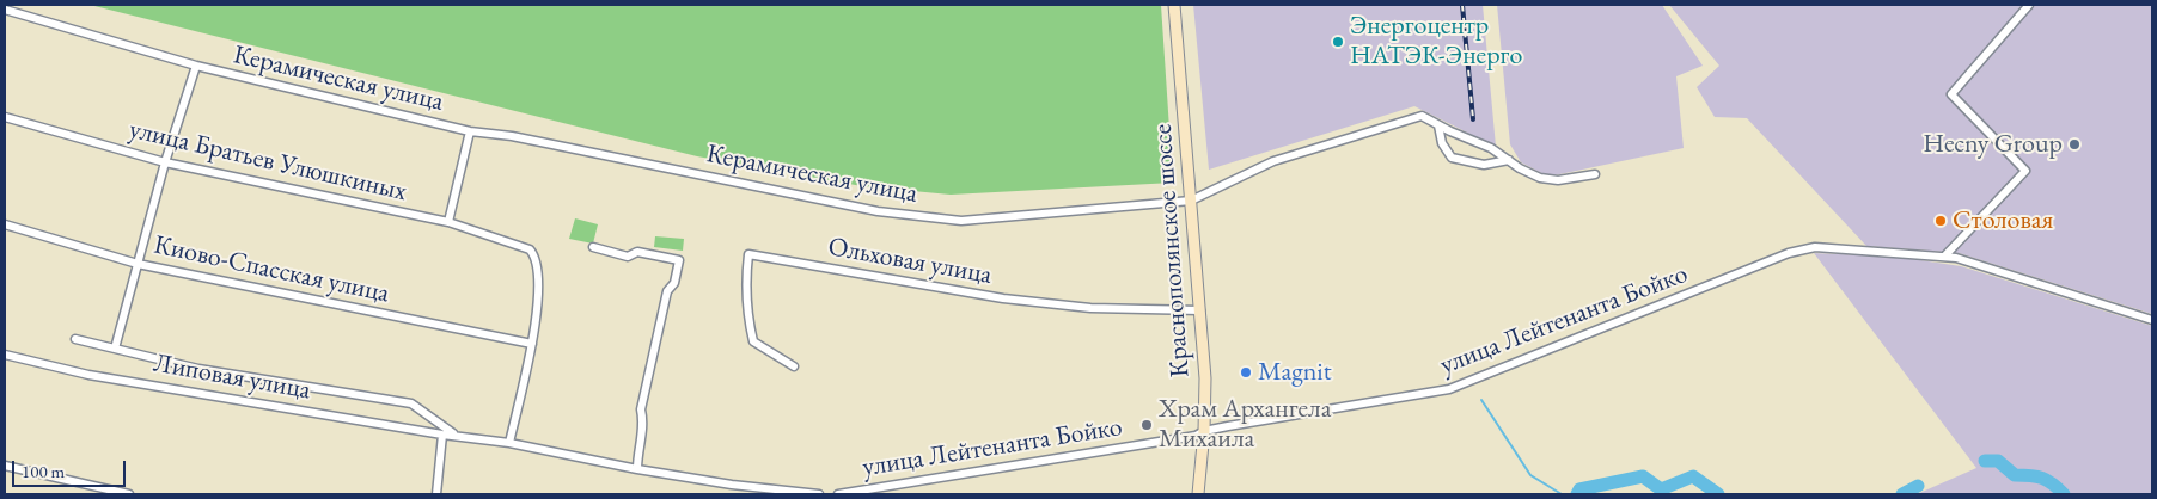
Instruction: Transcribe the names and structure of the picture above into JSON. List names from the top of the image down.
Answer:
{
  "streets": {
    "main road": ["Краснополянское шоссе"],
    "street": [
      "Керамическая улица",
      "улица Братьев Улюшкиных",
      "Ольховая улица",
      "Киово-Спасская улица",
      "улица Лейтенанта Бойко",
      "Липовая улица"
    ]
  },
  "crossings": [
    ["Керамическая улица", "Краснополянское шоссе"],
    ["улица Братьев Улюшкиных", "Киово-Спасская улица"],
    ["Краснополянское шоссе", "Ольховая улица"],
    ["Краснополянское шоссе", "улица Лейтенанта Бойко"]
  ],
  "places": [
    "Энергоцентр НАТЭК-Энерго",
    "Hecny Group",
    "Столовая",
    "Magnit",
    "Храм Архангела Михаила"
  ],
  "scale_bar": "100 m"
}
